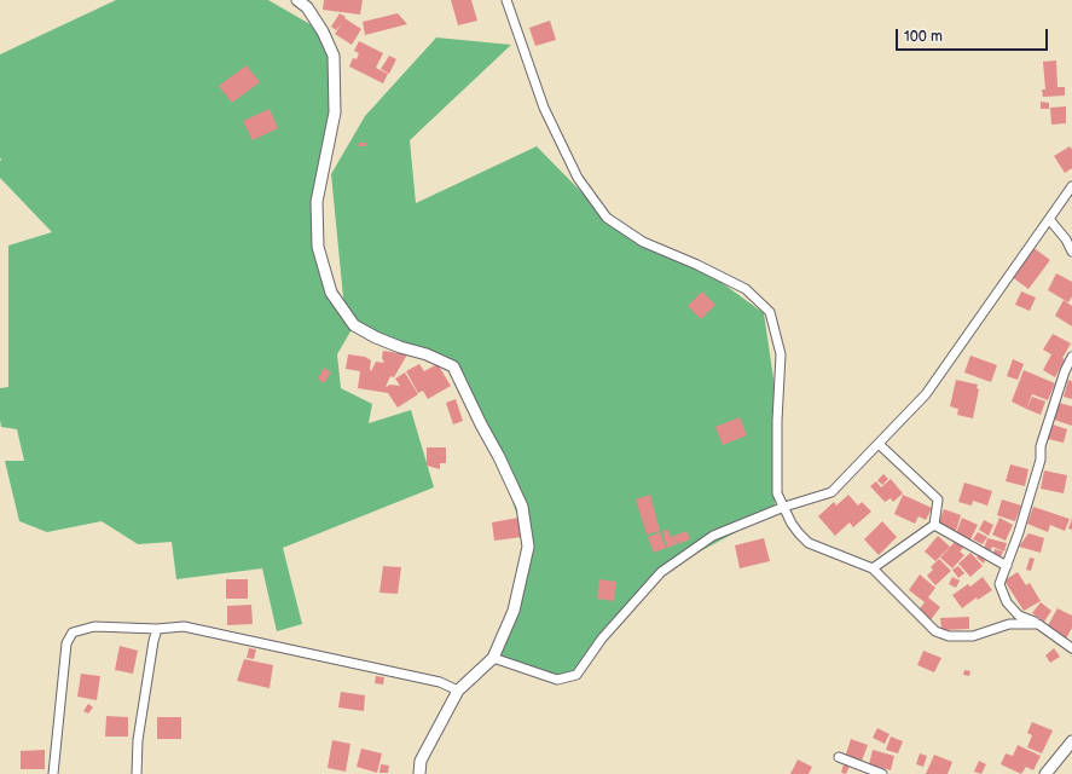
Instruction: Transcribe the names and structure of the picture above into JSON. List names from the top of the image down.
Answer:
{
  "scale_bar": "100 m"
}
